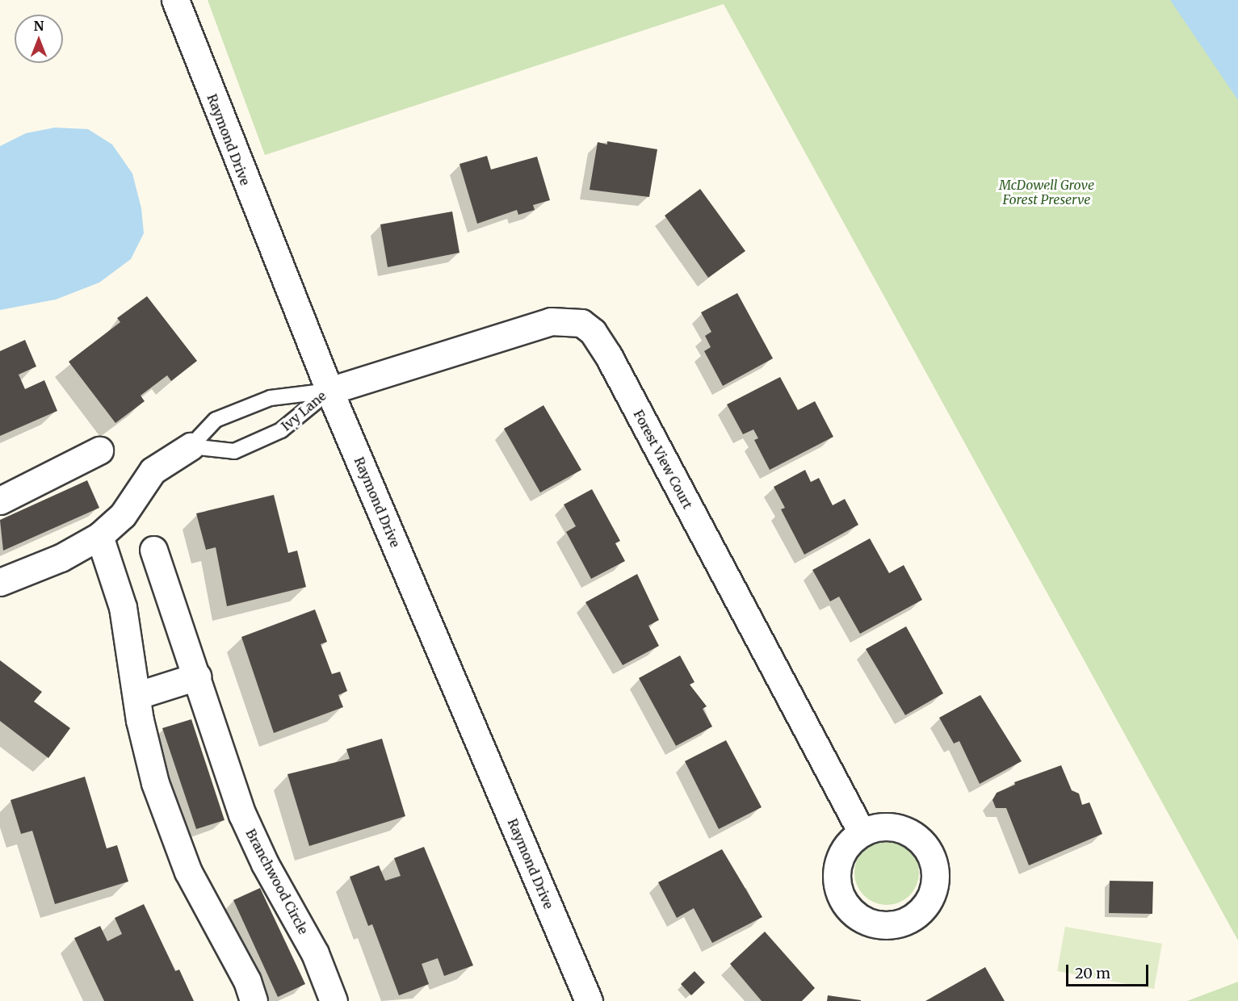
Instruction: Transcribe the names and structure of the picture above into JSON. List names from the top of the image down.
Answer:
{
  "streets": {
    "street": [
      "Raymond Drive",
      "Ivy Lane",
      "Forest View Court",
      "Branchwood Circle"
    ]
  },
  "crossings": [
    ["Raymond Drive", "Ivy Lane"],
    ["Raymond Drive", "Forest View Court"],
    ["Ivy Lane", "Forest View Court"]
  ],
  "parks": ["McDowell Grove Forest Preserve"],
  "scale_bar": "20 m",
  "north": "top"
}
